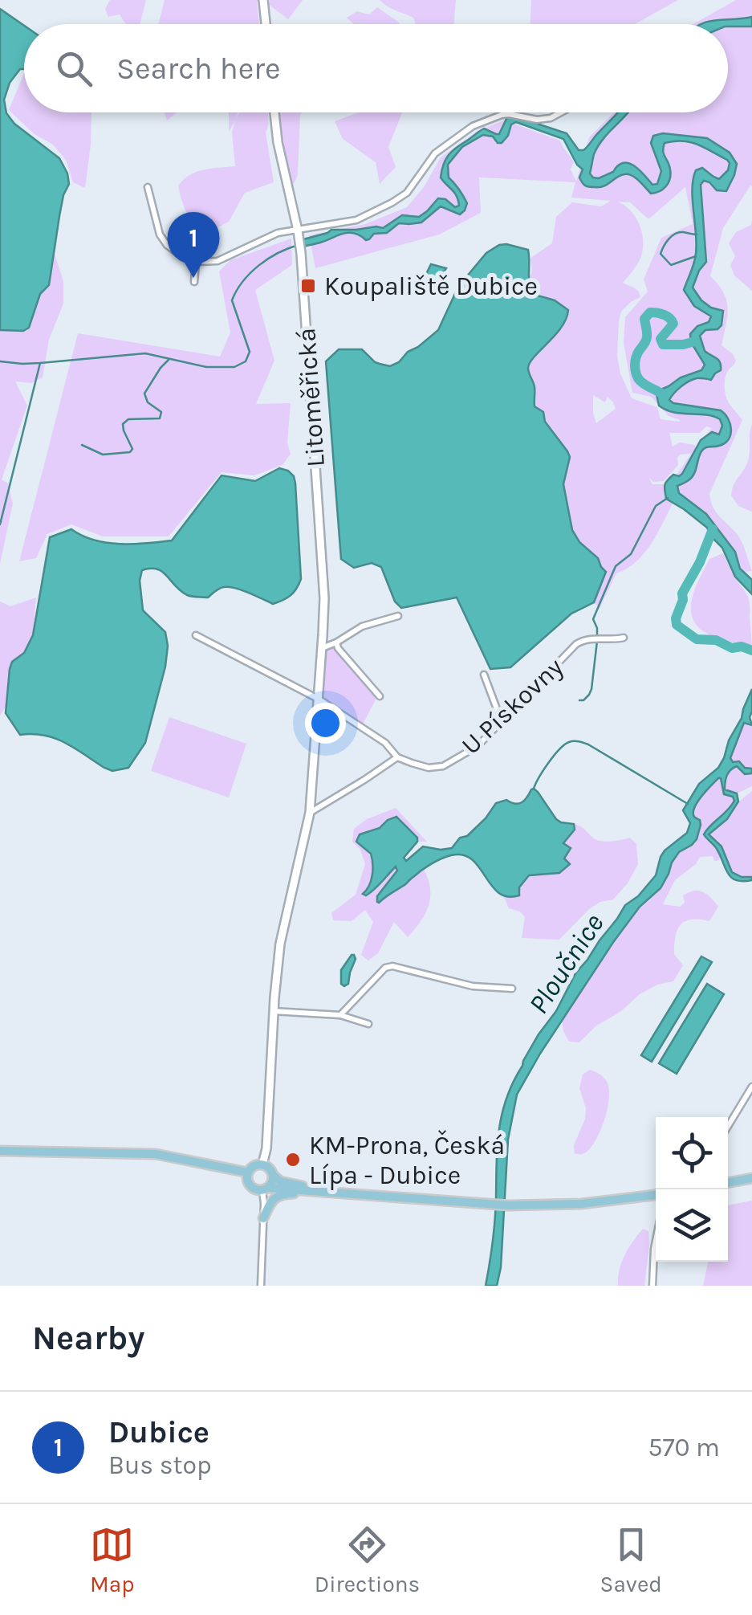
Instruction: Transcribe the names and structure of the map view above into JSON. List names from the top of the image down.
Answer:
{
  "streets": {
    "street": ["Litoměřická", "U Pískovny"]
  },
  "water": ["Ploučnice"],
  "places": {
    "transit": ["Koupaliště Dubice"],
    "other": ["KM-Prona, Česká Lípa - Dubice"]
  },
  "page": {
    "search": "Search here",
    "pins": "1",
    "heading": "Nearby",
    "list": [
      {
        "mark": "1",
        "name": "Dubice",
        "note": "Bus stop",
        "value": "570 m"
      }
    ],
    "nav": ["Map", "Directions", "Saved"]
  }
}
